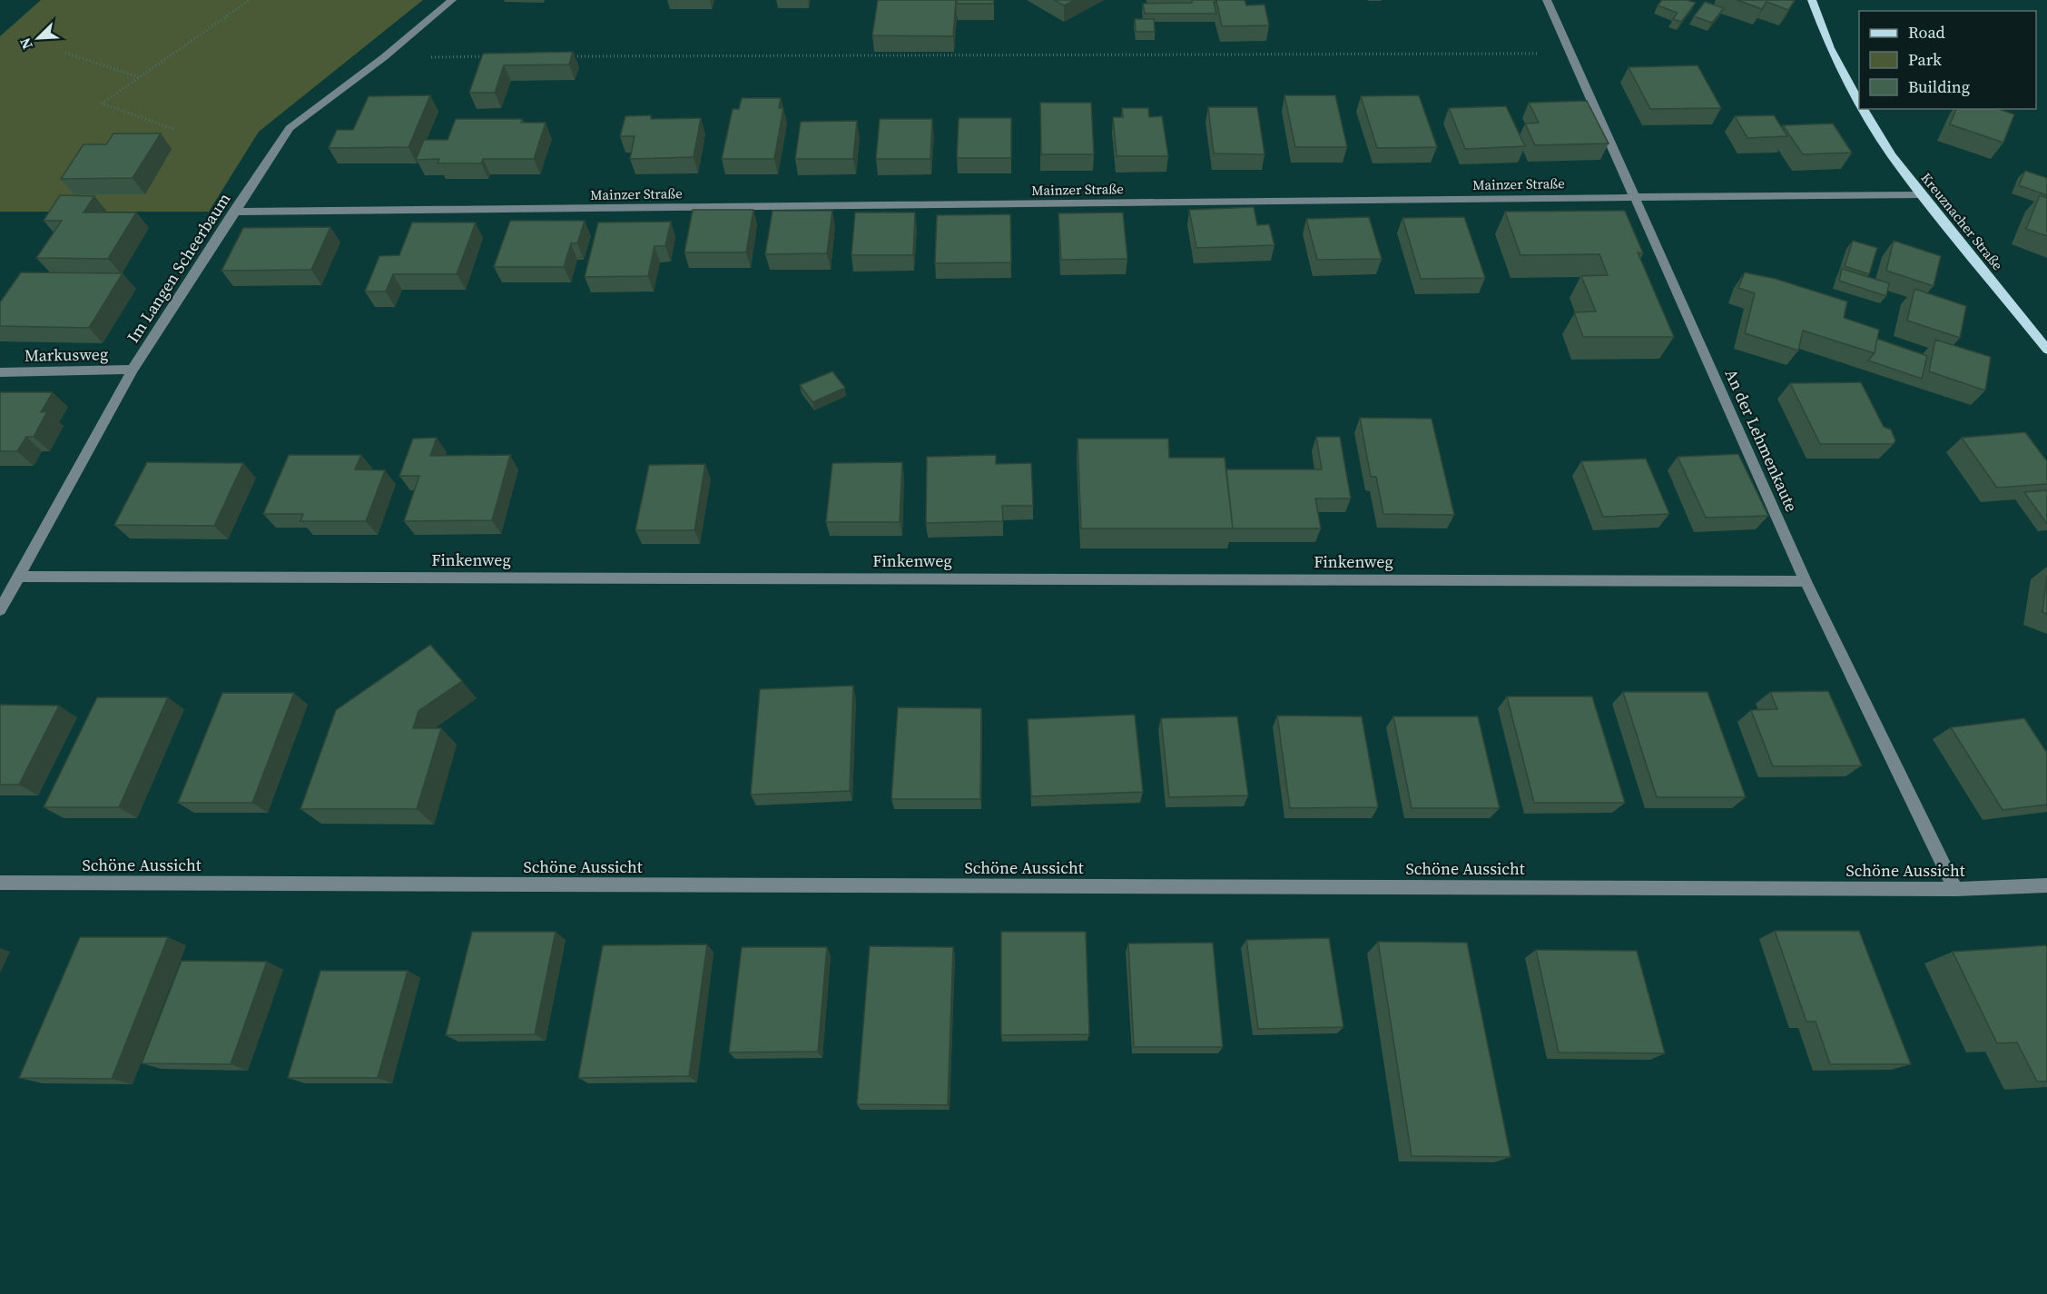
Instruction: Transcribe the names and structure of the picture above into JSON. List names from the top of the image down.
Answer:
{
  "streets": {
    "main road": ["Kreuznacher Straße"],
    "street": [
      "Mainzer Straße",
      "Im Langen Scheerbaum",
      "Markusweg",
      "An der Lehmenkaute",
      "Finkenweg",
      "Schöne Aussicht"
    ]
  },
  "crossings": [
    ["Mainzer Straße", "Kreuznacher Straße"],
    ["Mainzer Straße", "Im Langen Scheerbaum"],
    ["Mainzer Straße", "An der Lehmenkaute"],
    ["Im Langen Scheerbaum", "Markusweg"],
    ["Im Langen Scheerbaum", "Finkenweg"],
    ["An der Lehmenkaute", "Finkenweg"],
    ["An der Lehmenkaute", "Schöne Aussicht"]
  ],
  "legend": ["Road", "Park", "Building"],
  "north": "bottom left"
}
